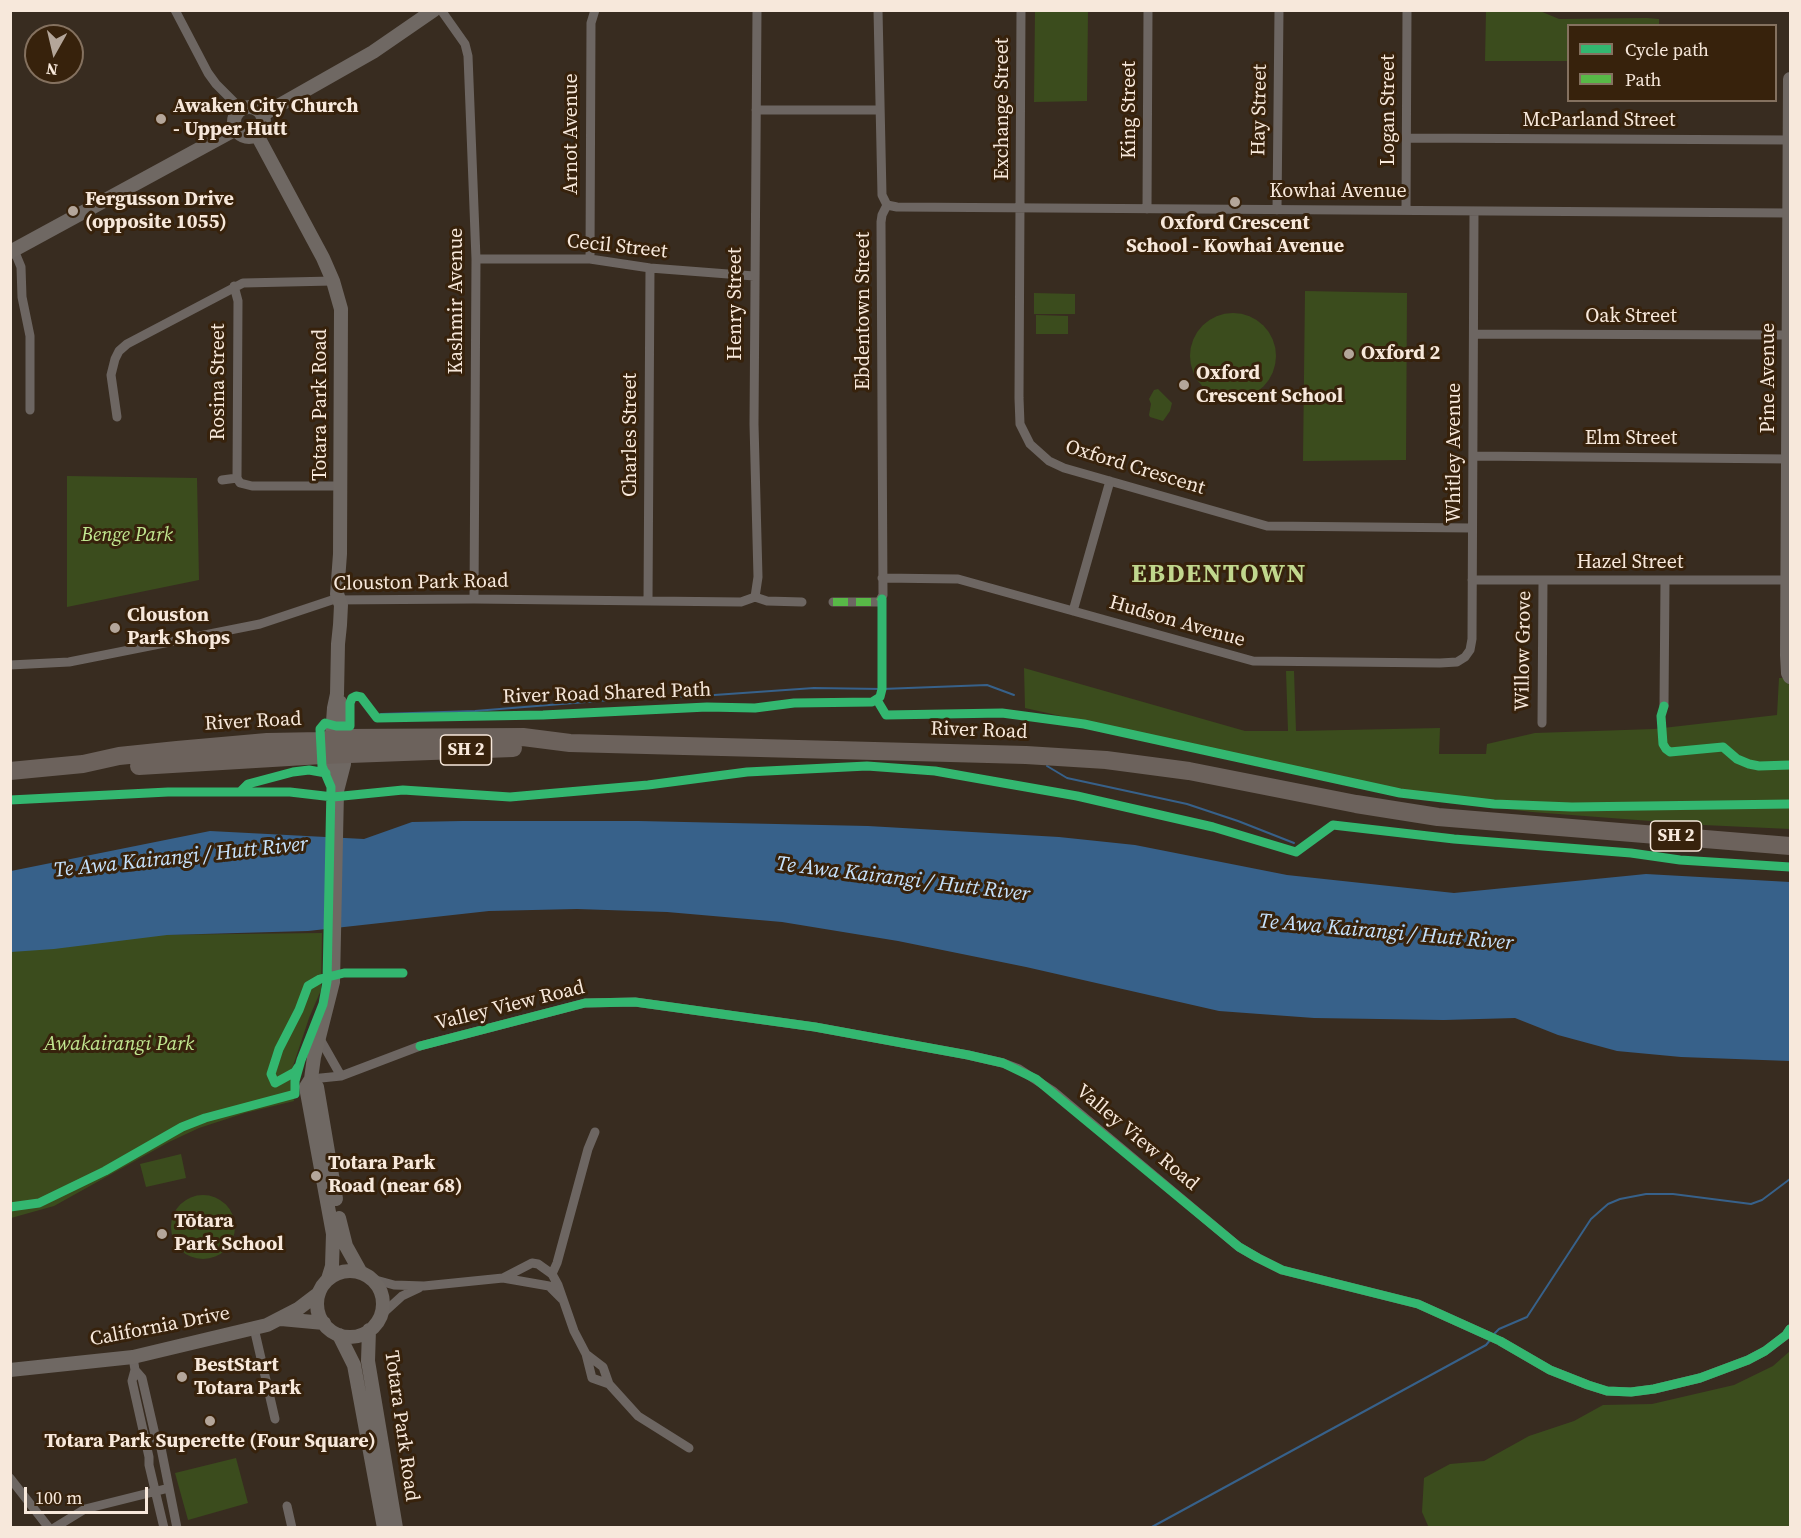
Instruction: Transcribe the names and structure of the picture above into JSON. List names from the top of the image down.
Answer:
{
  "streets": {
    "highway": ["River Road", "SH 2"],
    "street": [
      "Exchange Street",
      "King Street",
      "Hay Street",
      "Logan Street",
      "McParland Street",
      "Arnot Avenue",
      "Kowhai Avenue",
      "Cecil Street",
      "Kashmir Avenue",
      "Henry Street",
      "Ebdentown Street",
      "Oak Street",
      "Pine Avenue",
      "Rosina Street",
      "Totara Park Road",
      "Charles Street",
      "Elm Street",
      "Whitley Avenue",
      "Oxford Crescent",
      "Hazel Street",
      "Clouston Park Road",
      "Hudson Avenue",
      "Willow Grove",
      "Valley View Road",
      "California Drive"
    ],
    "cycle path": ["River Road Shared Path"]
  },
  "crossings": [
    ["Exchange Street", "Kowhai Avenue"],
    ["Exchange Street", "Oxford Crescent"],
    ["King Street", "Kowhai Avenue"],
    ["Hay Street", "Kowhai Avenue"],
    ["Logan Street", "McParland Street"],
    ["Logan Street", "Kowhai Avenue"],
    ["McParland Street", "Pine Avenue"],
    ["Arnot Avenue", "Cecil Street"],
    ["Kowhai Avenue", "Ebdentown Street"],
    ["Kowhai Avenue", "Pine Avenue"],
    ["Kowhai Avenue", "Whitley Avenue"],
    ["Kowhai Avenue", "Oxford Crescent"],
    ["Cecil Street", "Kashmir Avenue"],
    ["Cecil Street", "Henry Street"],
    ["Cecil Street", "Charles Street"],
    ["Kashmir Avenue", "Clouston Park Road"],
    ["Henry Street", "Clouston Park Road"],
    ["Ebdentown Street", "Hudson Avenue"],
    ["Oak Street", "Pine Avenue"],
    ["Oak Street", "Whitley Avenue"],
    ["Pine Avenue", "Elm Street"],
    ["Pine Avenue", "Hazel Street"],
    ["Totara Park Road", "Clouston Park Road"],
    ["Totara Park Road", "River Road"],
    ["Totara Park Road", "Valley View Road"],
    ["Totara Park Road", "California Drive"],
    ["Charles Street", "Clouston Park Road"],
    ["Elm Street", "Whitley Avenue"],
    ["Whitley Avenue", "Oxford Crescent"],
    ["Whitley Avenue", "Hazel Street"],
    ["Whitley Avenue", "Hudson Avenue"],
    ["Hazel Street", "Willow Grove"]
  ],
  "districts": ["EBDENTOWN"],
  "water": ["Te Awa Kairangi / Hutt River"],
  "parks": ["Benge Park", "Awakairangi Park"],
  "places": [
    "Awaken City Church - Upper Hutt",
    "Oxford Crescent School - Kowhai Avenue",
    "Fergusson Drive (opposite 1055)",
    "Oxford 2",
    "Oxford Crescent School",
    "Clouston Park Shops",
    "Totara Park Road (near 68)",
    "Tōtara Park School",
    "BestStart Totara Park",
    "Totara Park Superette (Four Square)"
  ],
  "legend": ["Cycle path", "Path"],
  "scale_bar": "100 m",
  "north": "bottom"
}
